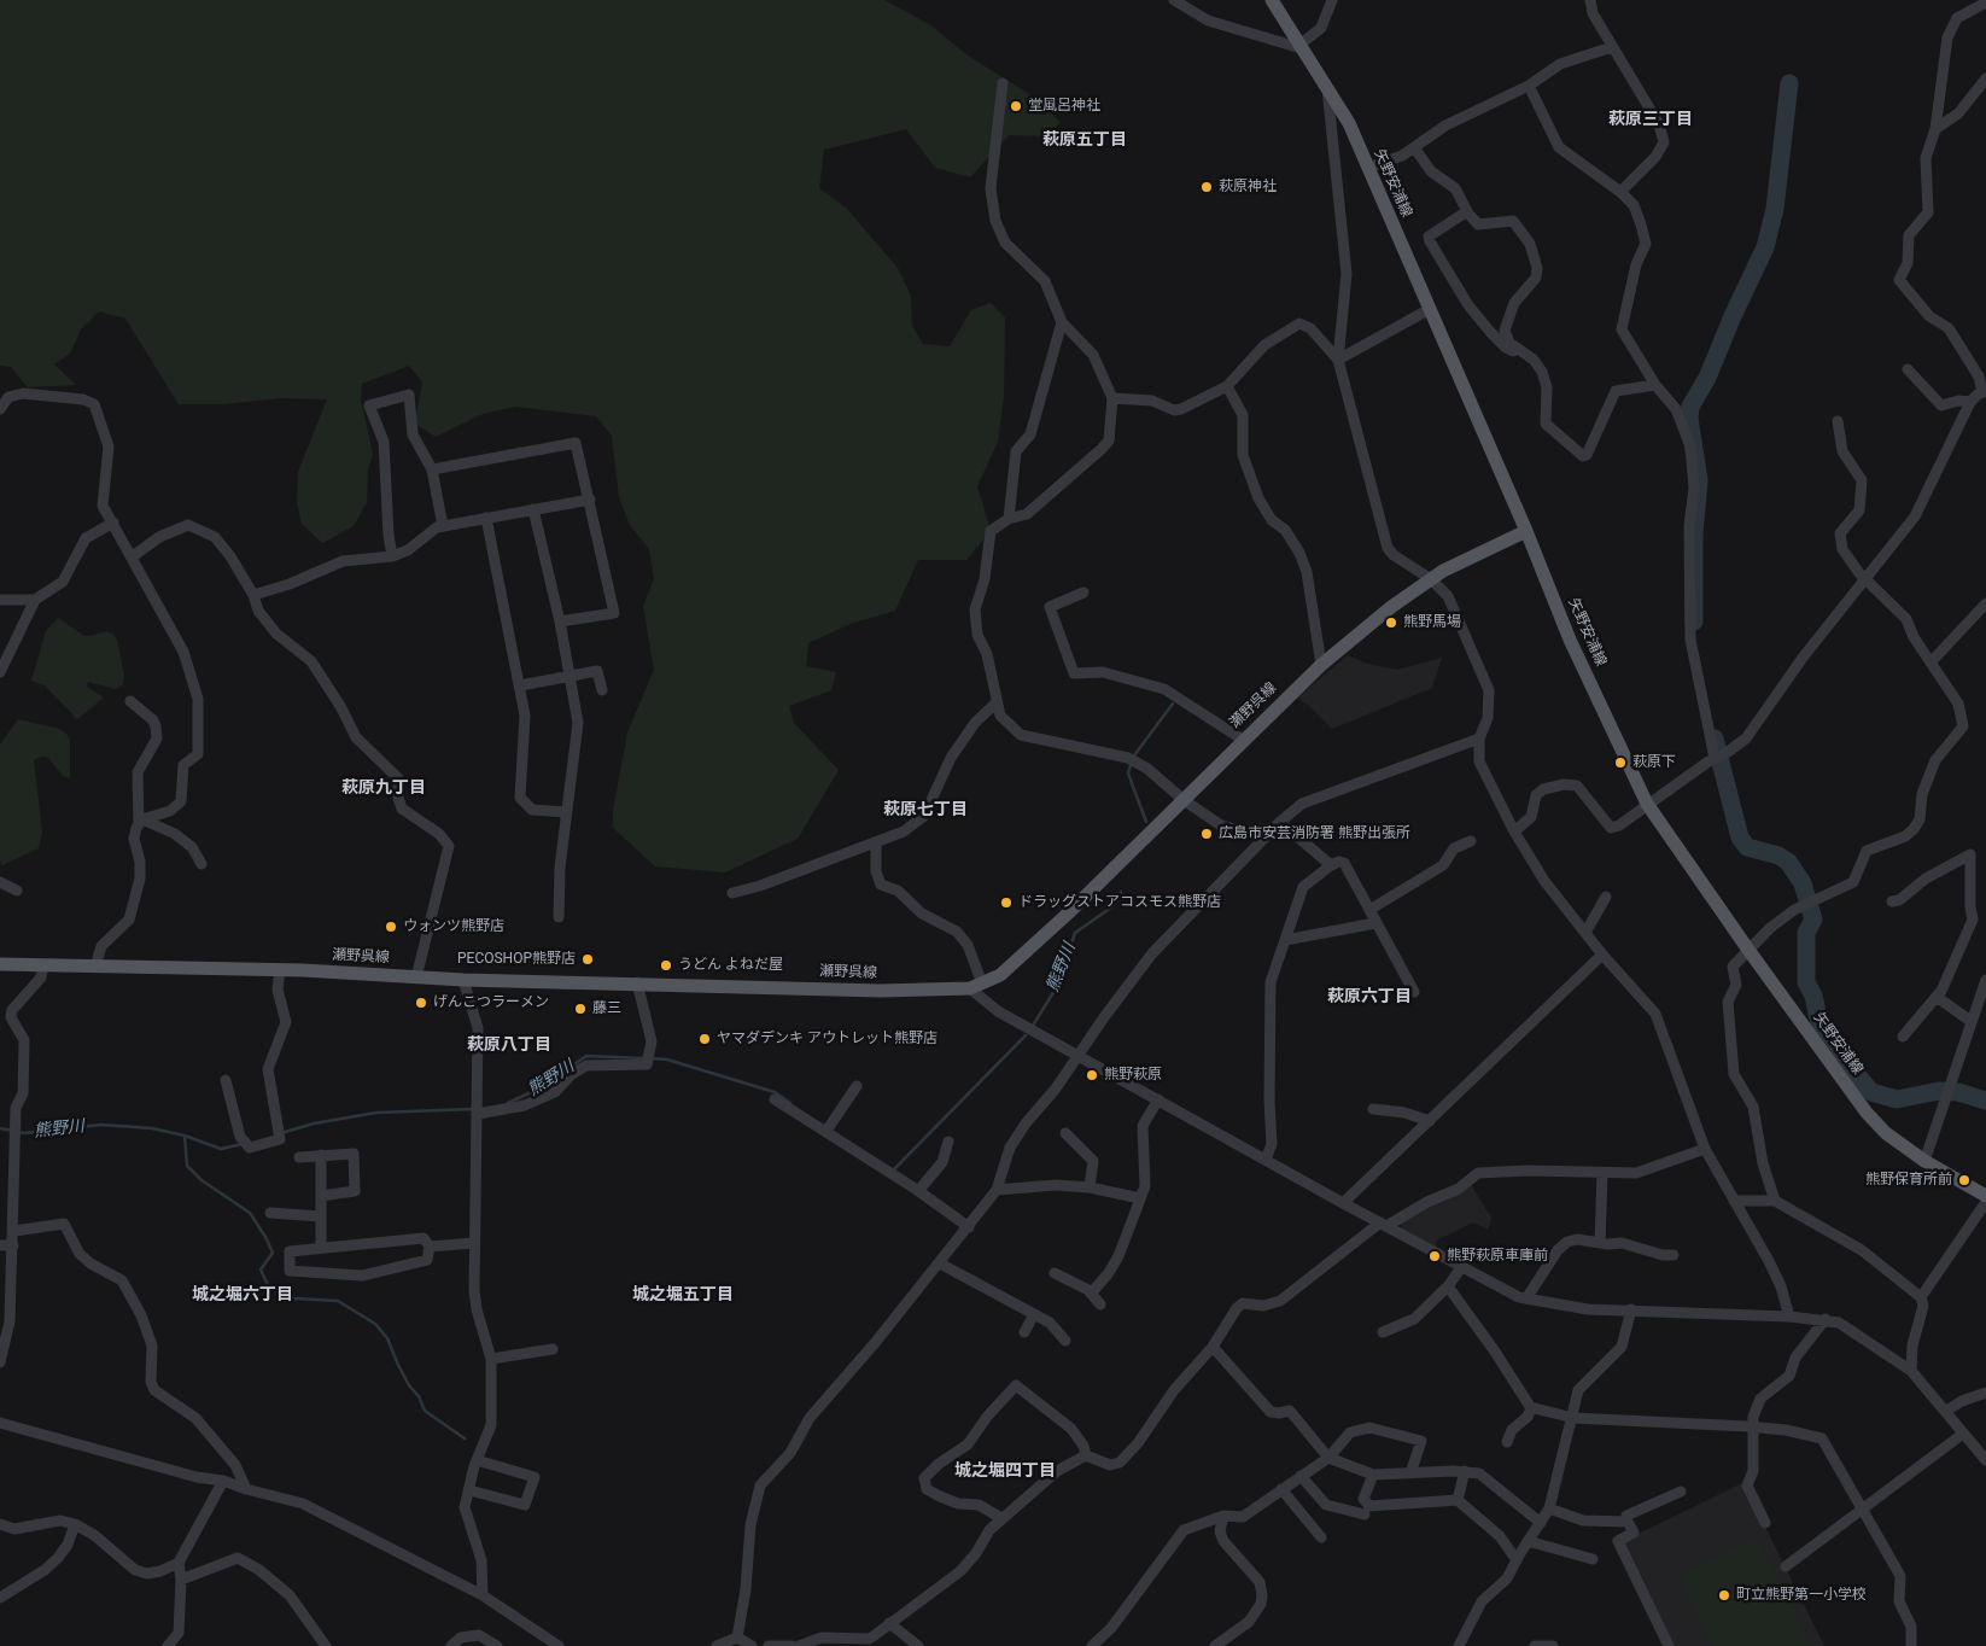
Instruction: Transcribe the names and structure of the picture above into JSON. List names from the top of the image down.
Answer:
{
  "streets": {
    "main road": ["矢野安浦線", "瀬野呉線"]
  },
  "crossings": [
    ["矢野安浦線", "瀬野呉線"]
  ],
  "districts": [
    "萩原三丁目",
    "萩原五丁目",
    "萩原九丁目",
    "萩原七丁目",
    "萩原六丁目",
    "萩原八丁目",
    "城之堀六丁目",
    "城之堀五丁目",
    "城之堀四丁目"
  ],
  "water": ["熊野川"],
  "places": [
    "堂風呂神社",
    "萩原神社",
    "熊野馬場",
    "萩原下",
    "広島市安芸消防署 熊野出張所",
    "ドラッグストアコスモス熊野店",
    "ウォンツ熊野店",
    "PECOSHOP熊野店",
    "うどん よねだ屋",
    "げんこつラーメン",
    "藤三",
    "ヤマダデンキ アウトレット熊野店",
    "熊野萩原",
    "熊野保育所前",
    "熊野萩原車庫前",
    "町立熊野第一小学校"
  ]
}
